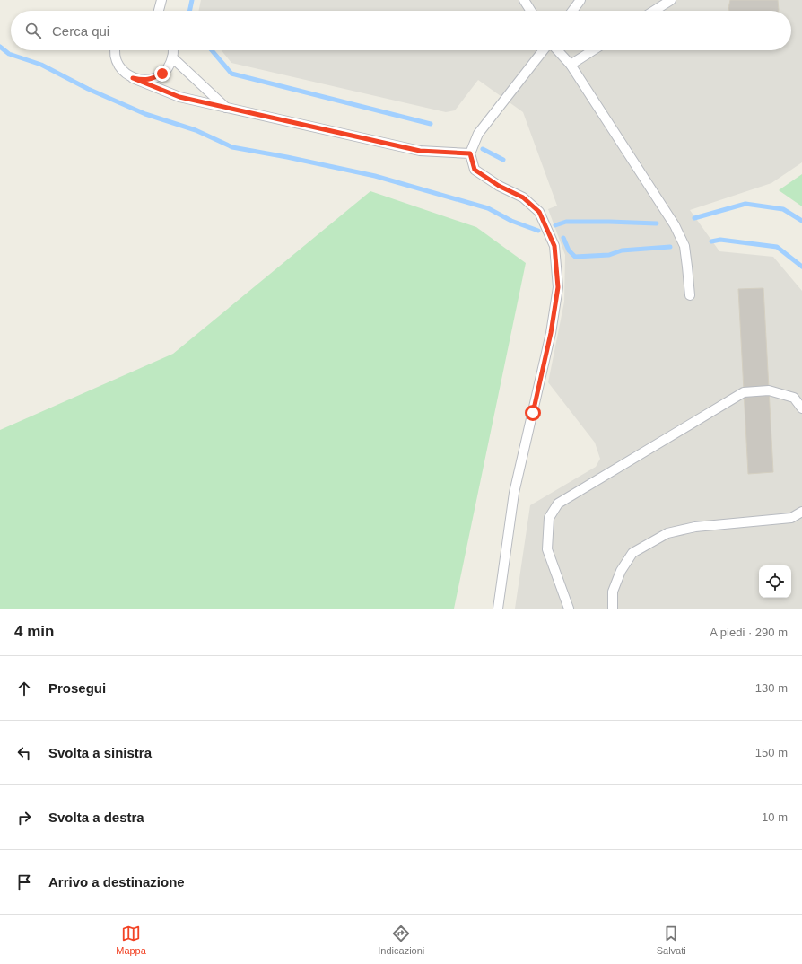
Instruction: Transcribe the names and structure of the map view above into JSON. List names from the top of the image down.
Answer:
{
  "page": {
    "search": "Cerca qui",
    "heading": ["4 min", "A piedi · 290 m"],
    "list": [
      ["Prosegui", "130 m"],
      ["Svolta a sinistra", "150 m"],
      ["Svolta a destra", "10 m"],
      "Arrivo a destinazione"
    ],
    "nav": ["Mappa", "Indicazioni", "Salvati"]
  }
}
